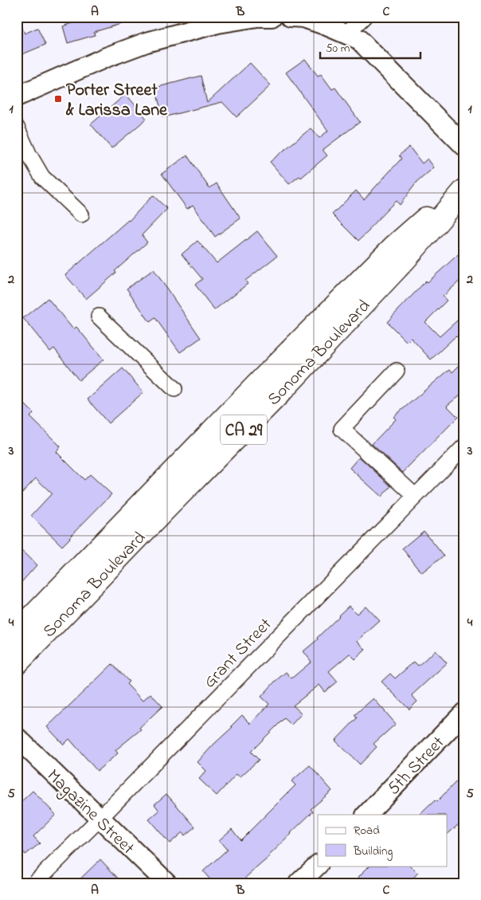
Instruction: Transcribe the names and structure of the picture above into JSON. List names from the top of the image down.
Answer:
{
  "streets": {
    "main road": ["Sonoma Boulevard", "CA 29"],
    "street": ["Grant Street", "5th Street", "Magazine Street"]
  },
  "crossings": [
    ["Grant Street", "Magazine Street"]
  ],
  "places": {
    "transit": ["Porter Street & Larissa Lane"]
  },
  "legend": ["Road", "Building"],
  "scale_bar": "50 m",
  "grid": {
    "columns": ["A", "B", "C"],
    "rows": [
      "1",
      "2",
      "3",
      "4",
      "5"
    ]
  }
}
